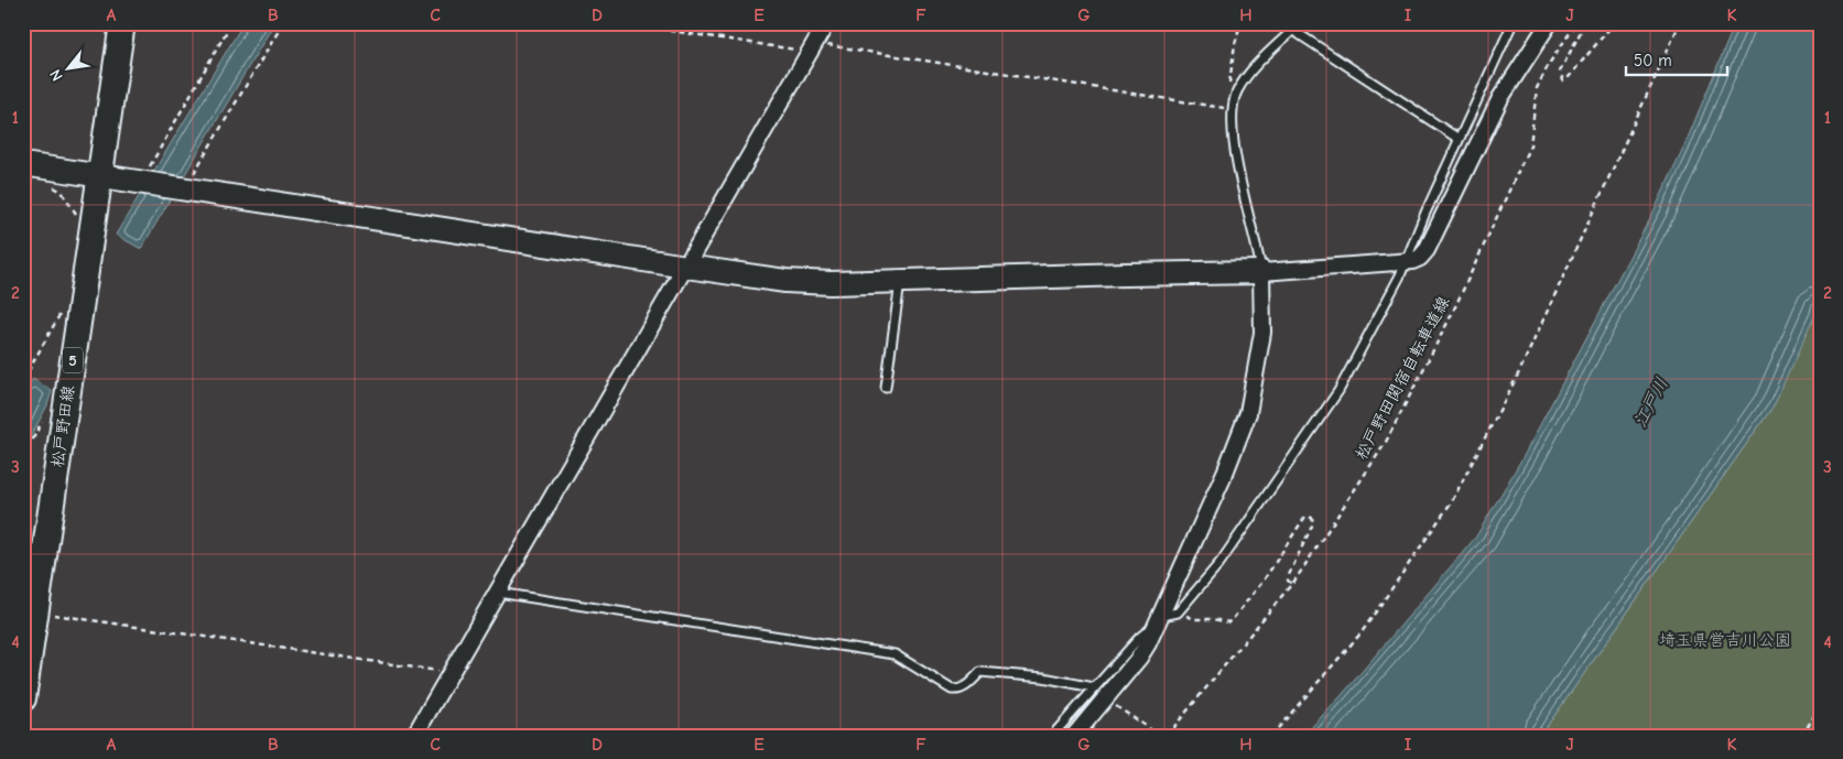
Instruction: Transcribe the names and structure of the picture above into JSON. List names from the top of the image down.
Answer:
{
  "streets": {
    "main road": ["5", "松戸野田線"],
    "path": ["松戸野田関宿自転車道線"]
  },
  "water": ["江戸川"],
  "parks": ["埼玉県営吉川公園"],
  "scale_bar": "50 m",
  "north": "bottom left",
  "grid": {
    "columns": [
      "A",
      "B",
      "C",
      "D",
      "E",
      "F",
      "G",
      "H",
      "I",
      "J",
      "K"
    ],
    "rows": [
      "1",
      "2",
      "3",
      "4"
    ]
  }
}
